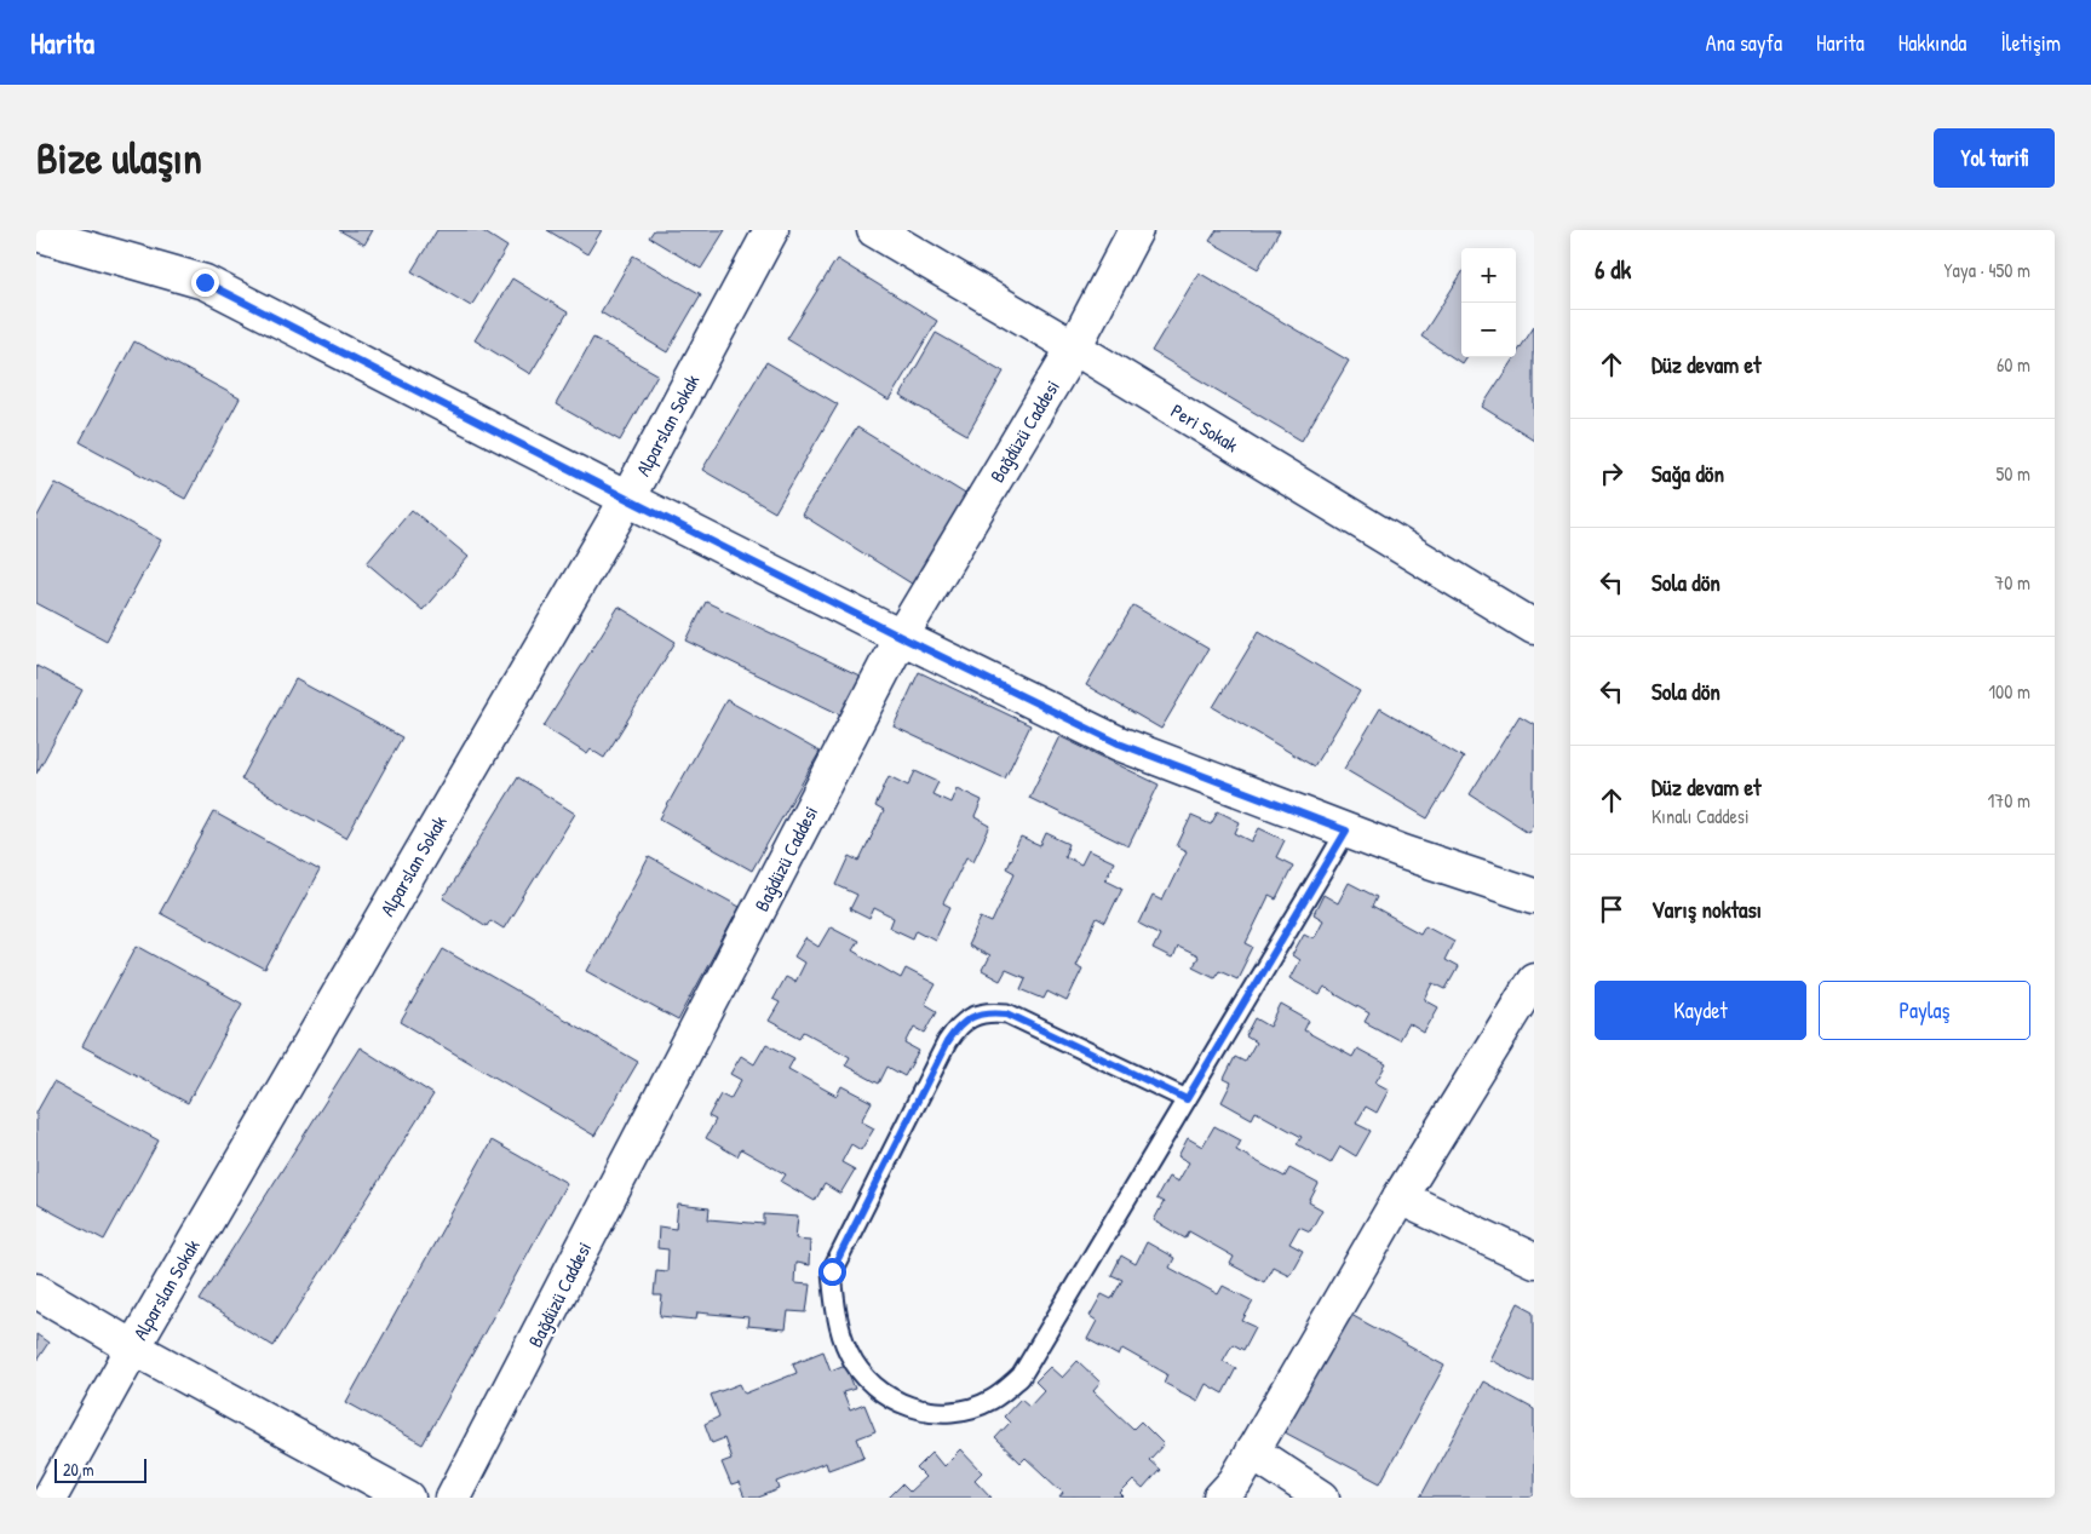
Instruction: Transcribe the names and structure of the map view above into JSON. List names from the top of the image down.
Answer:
{
  "streets": {
    "street": ["Alparslan Sokak", "Peri Sokak", "Bağdüzü Caddesi"]
  },
  "crossings": [
    ["Peri Sokak", "Bağdüzü Caddesi"]
  ],
  "scale_bar": "20 m",
  "page": {
    "header": "Harita",
    "nav": [
      "Ana sayfa",
      "Harita",
      "Hakkında",
      "İletişim"
    ],
    "buttons": [
      "Yol tarifi",
      ["Kaydet", "Paylaş"]
    ],
    "title": "Bize ulaşın",
    "heading": ["6 dk", "Yaya · 450 m"],
    "map_buttons": ["+", "−"],
    "list": [
      ["Düz devam et", "60 m"],
      ["Sağa dön", "50 m"],
      ["Sola dön", "70 m"],
      ["Sola dön", "100 m"],
      ["Düz devam et", "Kınalı Caddesi", "170 m"],
      "Varış noktası"
    ],
    "scale": "20 m"
  }
}
